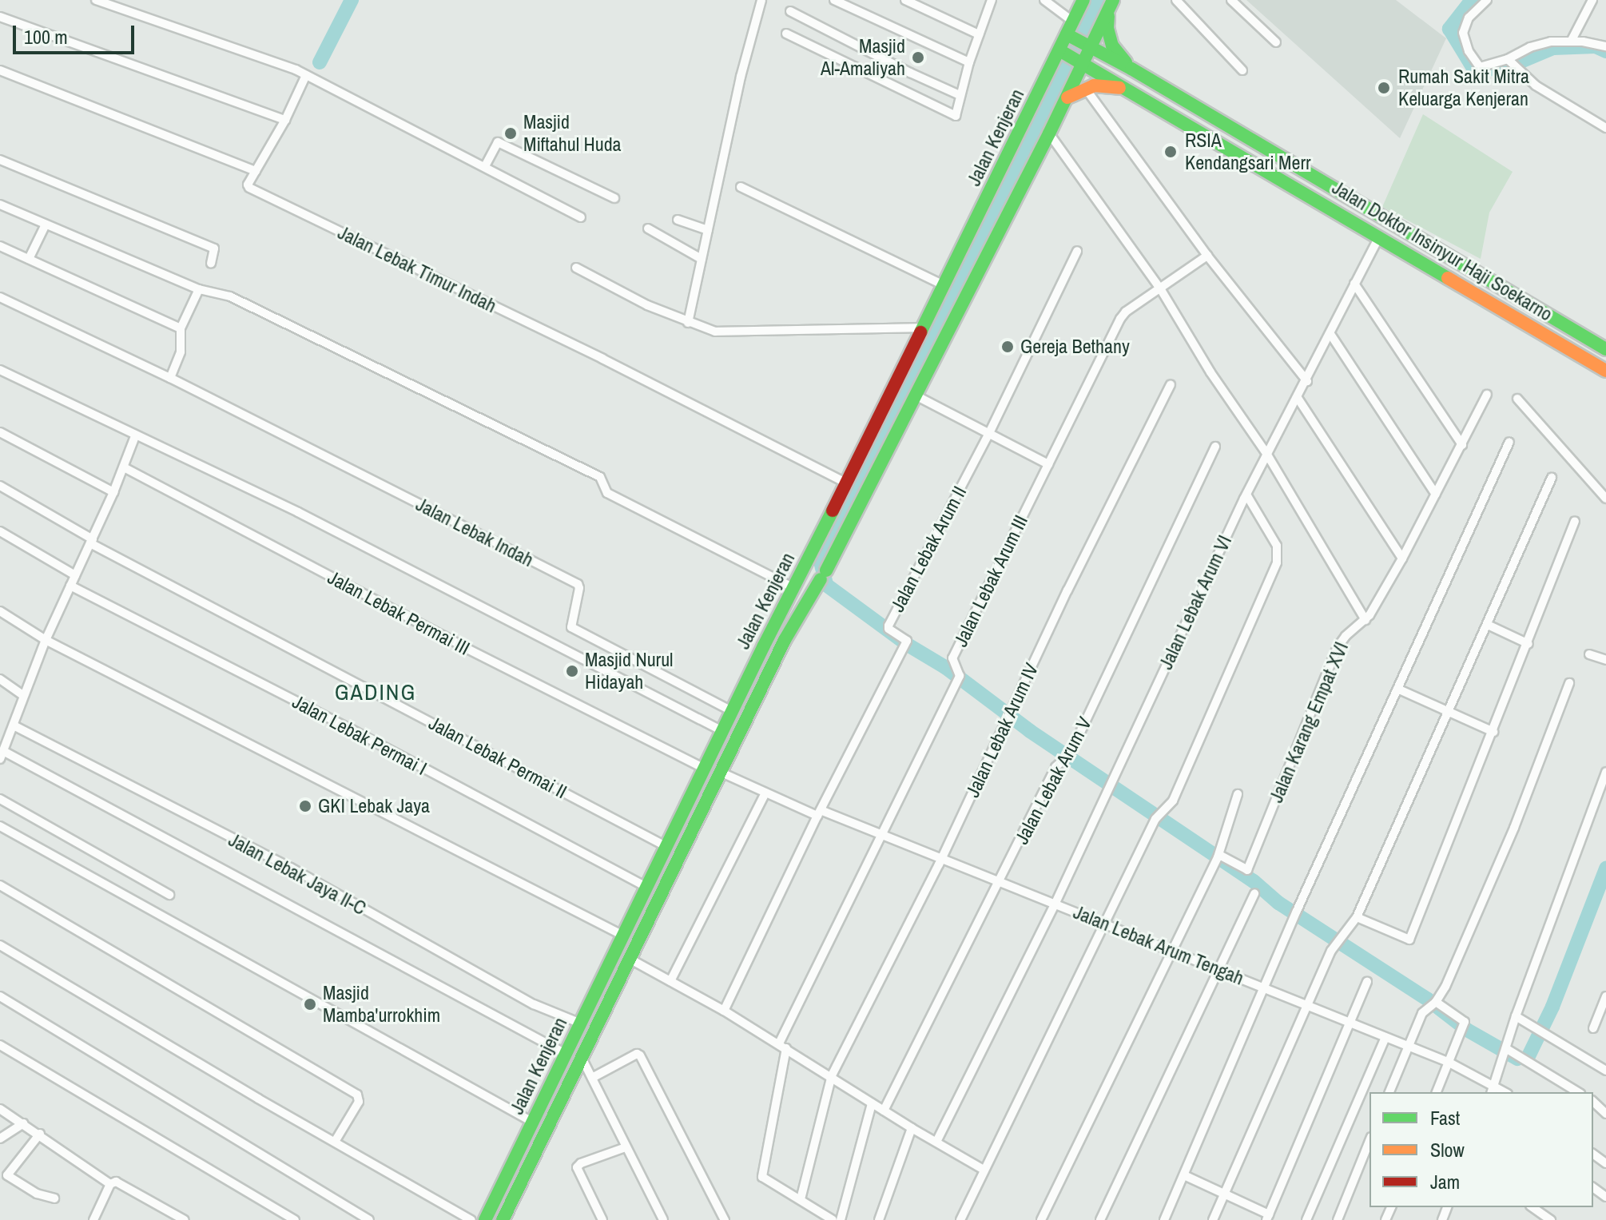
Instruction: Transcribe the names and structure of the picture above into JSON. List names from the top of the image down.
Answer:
{
  "streets": {
    "main road": ["Jalan Kenjeran", "Jalan Doktor Insinyur Haji Soekarno"],
    "street": [
      "Jalan Lebak Timur Indah",
      "Jalan Lebak Indah",
      "Jalan Lebak Arum II",
      "Jalan Lebak Arum III",
      "Jalan Lebak Arum VI",
      "Jalan Lebak Permai III",
      "Jalan Karang Empat XVI",
      "Jalan Lebak Arum IV",
      "Jalan Lebak Permai I",
      "Jalan Lebak Permai II",
      "Jalan Lebak Arum V",
      "Jalan Lebak Jaya II-C",
      "Jalan Lebak Arum Tengah"
    ]
  },
  "crossings": [
    ["Jalan Kenjeran", "Jalan Doktor Insinyur Haji Soekarno"],
    ["Jalan Kenjeran", "Jalan Lebak Timur Indah"],
    ["Jalan Kenjeran", "Jalan Lebak Indah"],
    ["Jalan Kenjeran", "Jalan Lebak Permai III"],
    ["Jalan Kenjeran", "Jalan Lebak Permai I"],
    ["Jalan Kenjeran", "Jalan Lebak Permai II"],
    ["Jalan Kenjeran", "Jalan Lebak Jaya II-C"],
    ["Jalan Kenjeran", "Jalan Lebak Arum Tengah"],
    ["Jalan Doktor Insinyur Haji Soekarno", "Jalan Lebak Arum VI"],
    ["Jalan Lebak Arum II", "Jalan Lebak Arum Tengah"],
    ["Jalan Lebak Arum III", "Jalan Lebak Arum IV"],
    ["Jalan Lebak Arum III", "Jalan Lebak Arum Tengah"],
    ["Jalan Lebak Arum VI", "Jalan Lebak Arum Tengah"],
    ["Jalan Lebak Arum IV", "Jalan Lebak Arum Tengah"],
    ["Jalan Lebak Arum V", "Jalan Lebak Arum Tengah"]
  ],
  "districts": ["GADING"],
  "places": [
    "Masjid Al-Amaliyah",
    "Rumah Sakit Mitra Keluarga Kenjeran",
    "Masjid Miftahul Huda",
    "RSIA Kendangsari Merr",
    "Gereja Bethany",
    "Masjid Nurul Hidayah",
    "GKI Lebak Jaya",
    "Masjid Mamba'urrokhim"
  ],
  "legend": ["Fast", "Slow", "Jam"],
  "scale_bar": "100 m"
}
